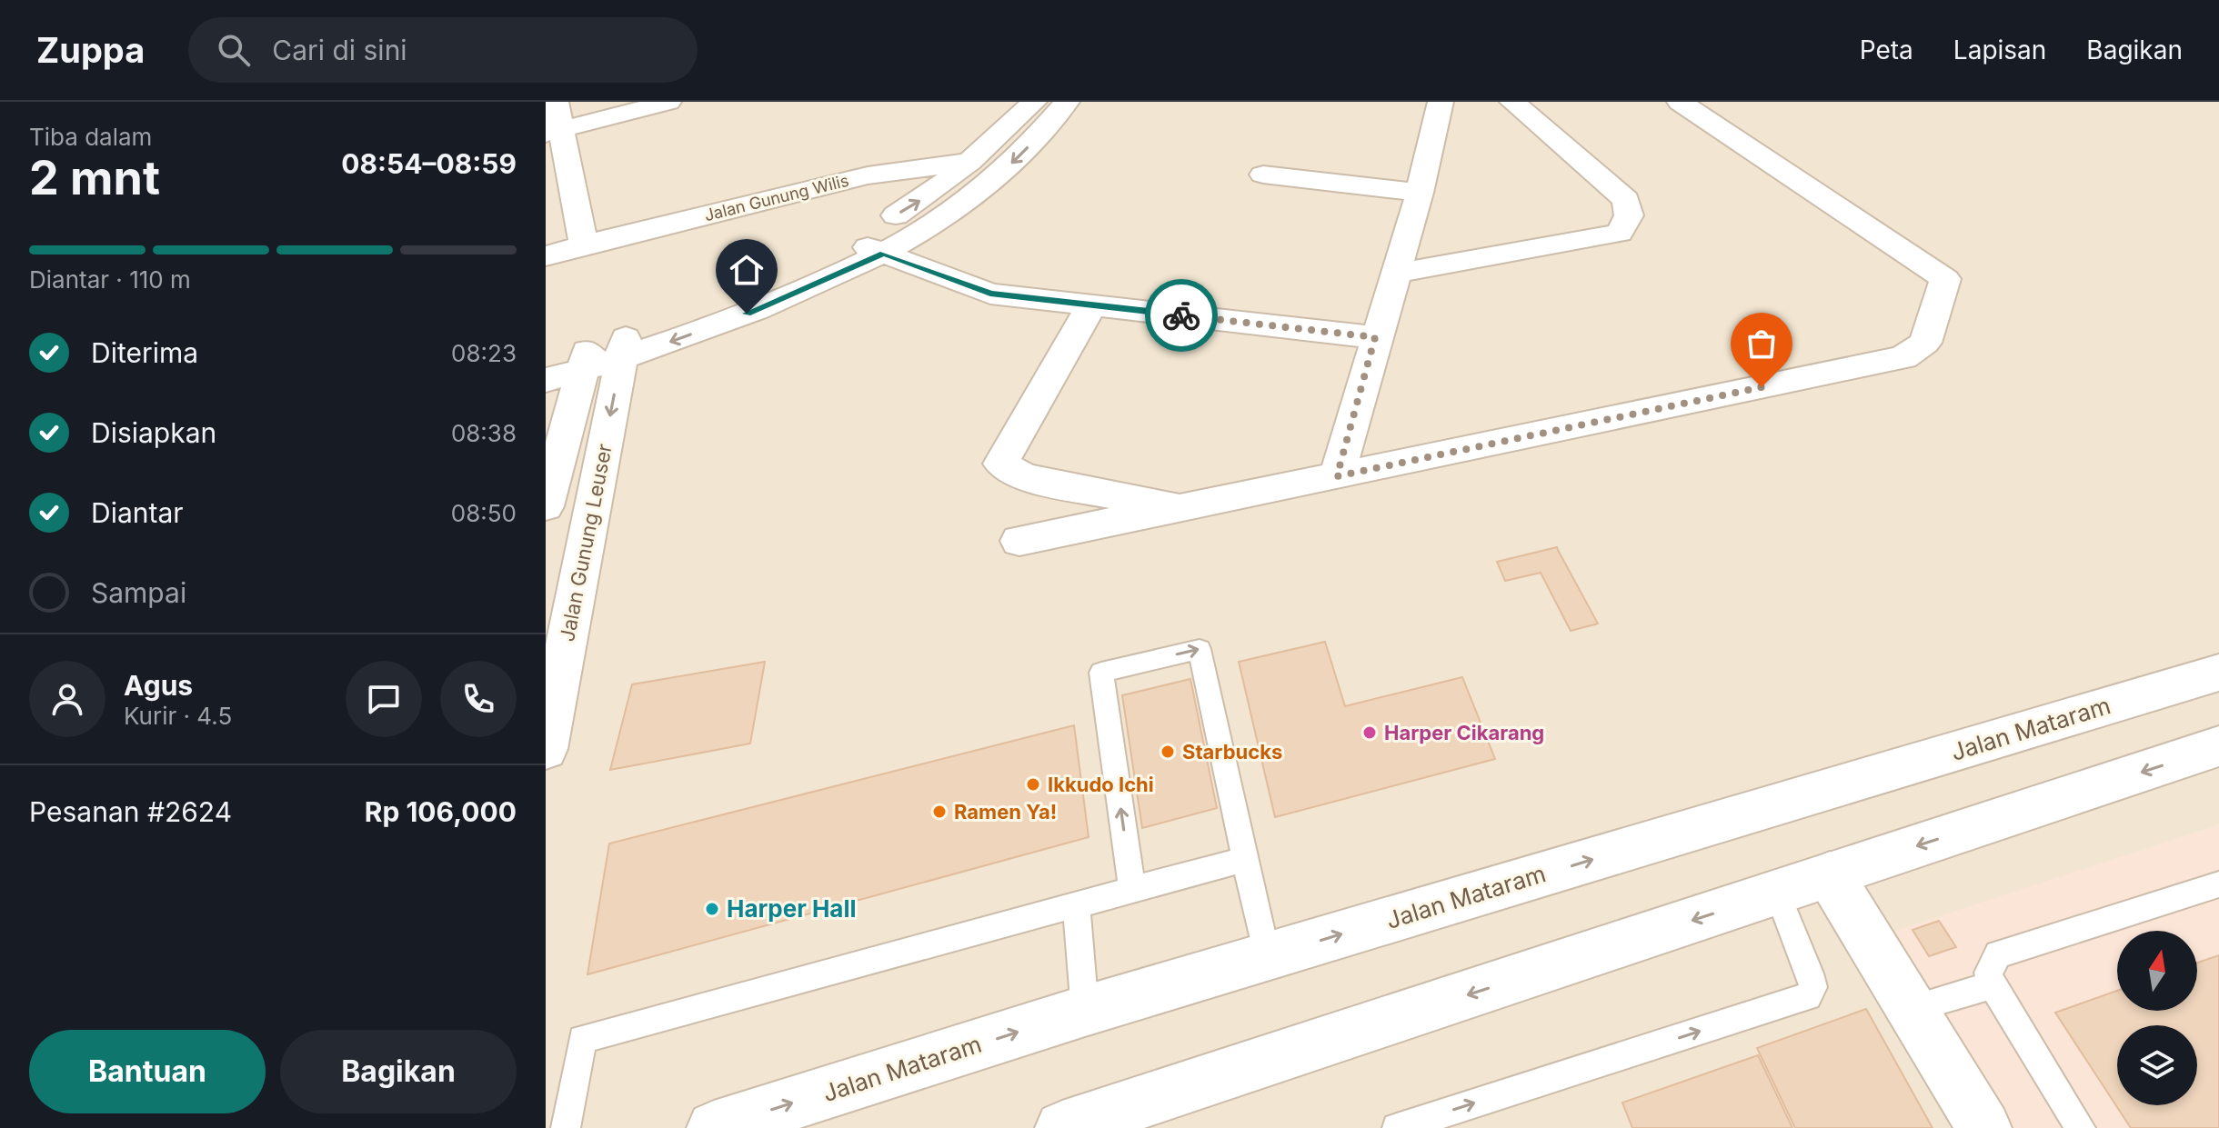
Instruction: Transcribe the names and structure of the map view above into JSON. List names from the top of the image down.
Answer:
{
  "streets": {
    "street": ["Jalan Gunung Wilis", "Jalan Gunung Leuser", "Jalan Mataram"]
  },
  "places": [
    "Harper Cikarang",
    "Starbucks",
    "Ikkudo Ichi",
    "Ramen Ya!",
    "Harper Hall"
  ],
  "north": "top",
  "page": {
    "header": "Zuppa",
    "search": "Cari di sini",
    "nav": ["Peta", "Lapisan", "Bagikan"],
    "heading": ["2 mnt", "Tiba dalam", "08:54–08:59"],
    "panel": [
      "Agus",
      "Kurir · 4.5",
      "Pesanan #2624",
      "Rp 106,000"
    ],
    "bar": "Diantar · 110 m",
    "list": [
      ["Diterima", "08:23"],
      ["Disiapkan", "08:38"],
      ["Diantar", "08:50"],
      "Sampai"
    ],
    "buttons": ["Bantuan", "Bagikan"]
  }
}
